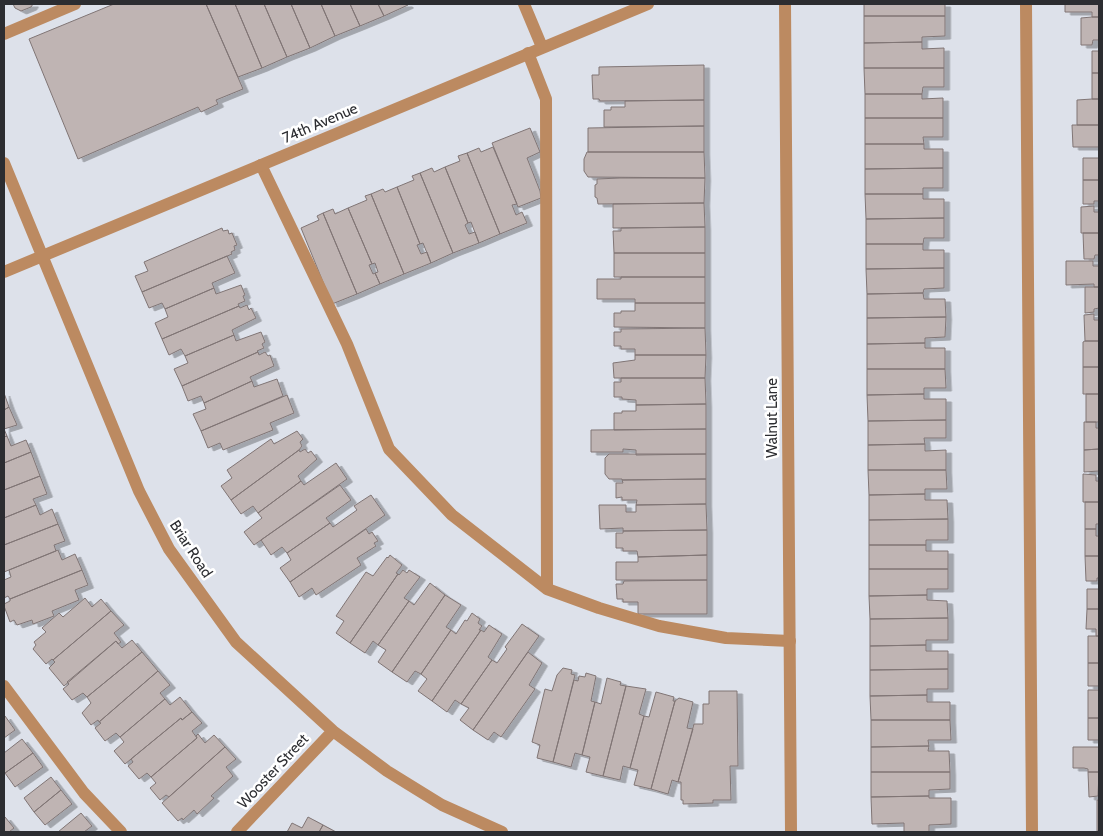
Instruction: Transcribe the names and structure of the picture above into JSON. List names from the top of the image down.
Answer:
{
  "streets": {
    "street": [
      "74th Avenue",
      "Walnut Lane",
      "Briar Road",
      "Wooster Street"
    ]
  },
  "crossings": [
    ["74th Avenue", "Briar Road"],
    ["Briar Road", "Wooster Street"]
  ]
}
